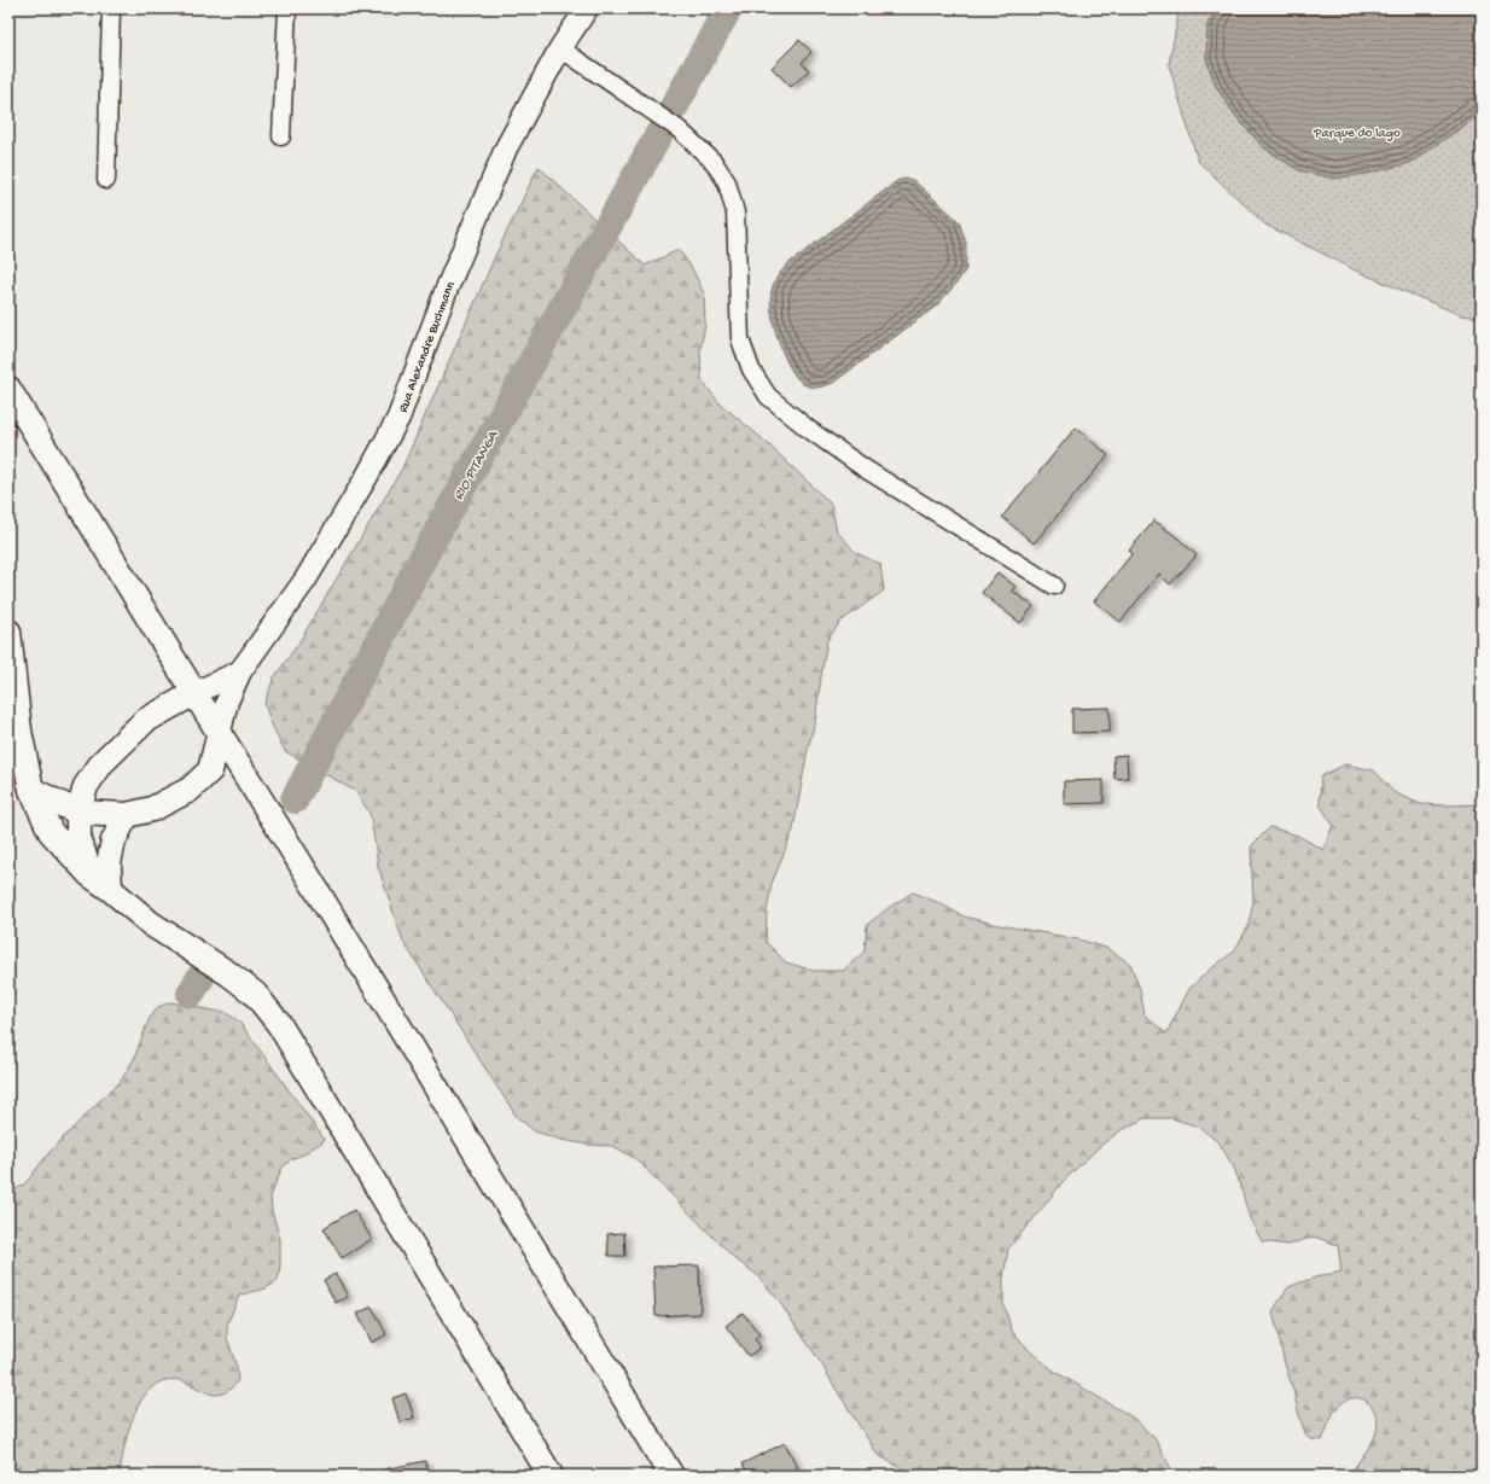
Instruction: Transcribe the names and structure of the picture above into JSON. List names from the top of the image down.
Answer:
{
  "streets": {
    "main road": ["Rua Alexandre Buchmann"]
  },
  "water": ["RIO PITANGA"],
  "parks": ["Parque do lago"]
}
